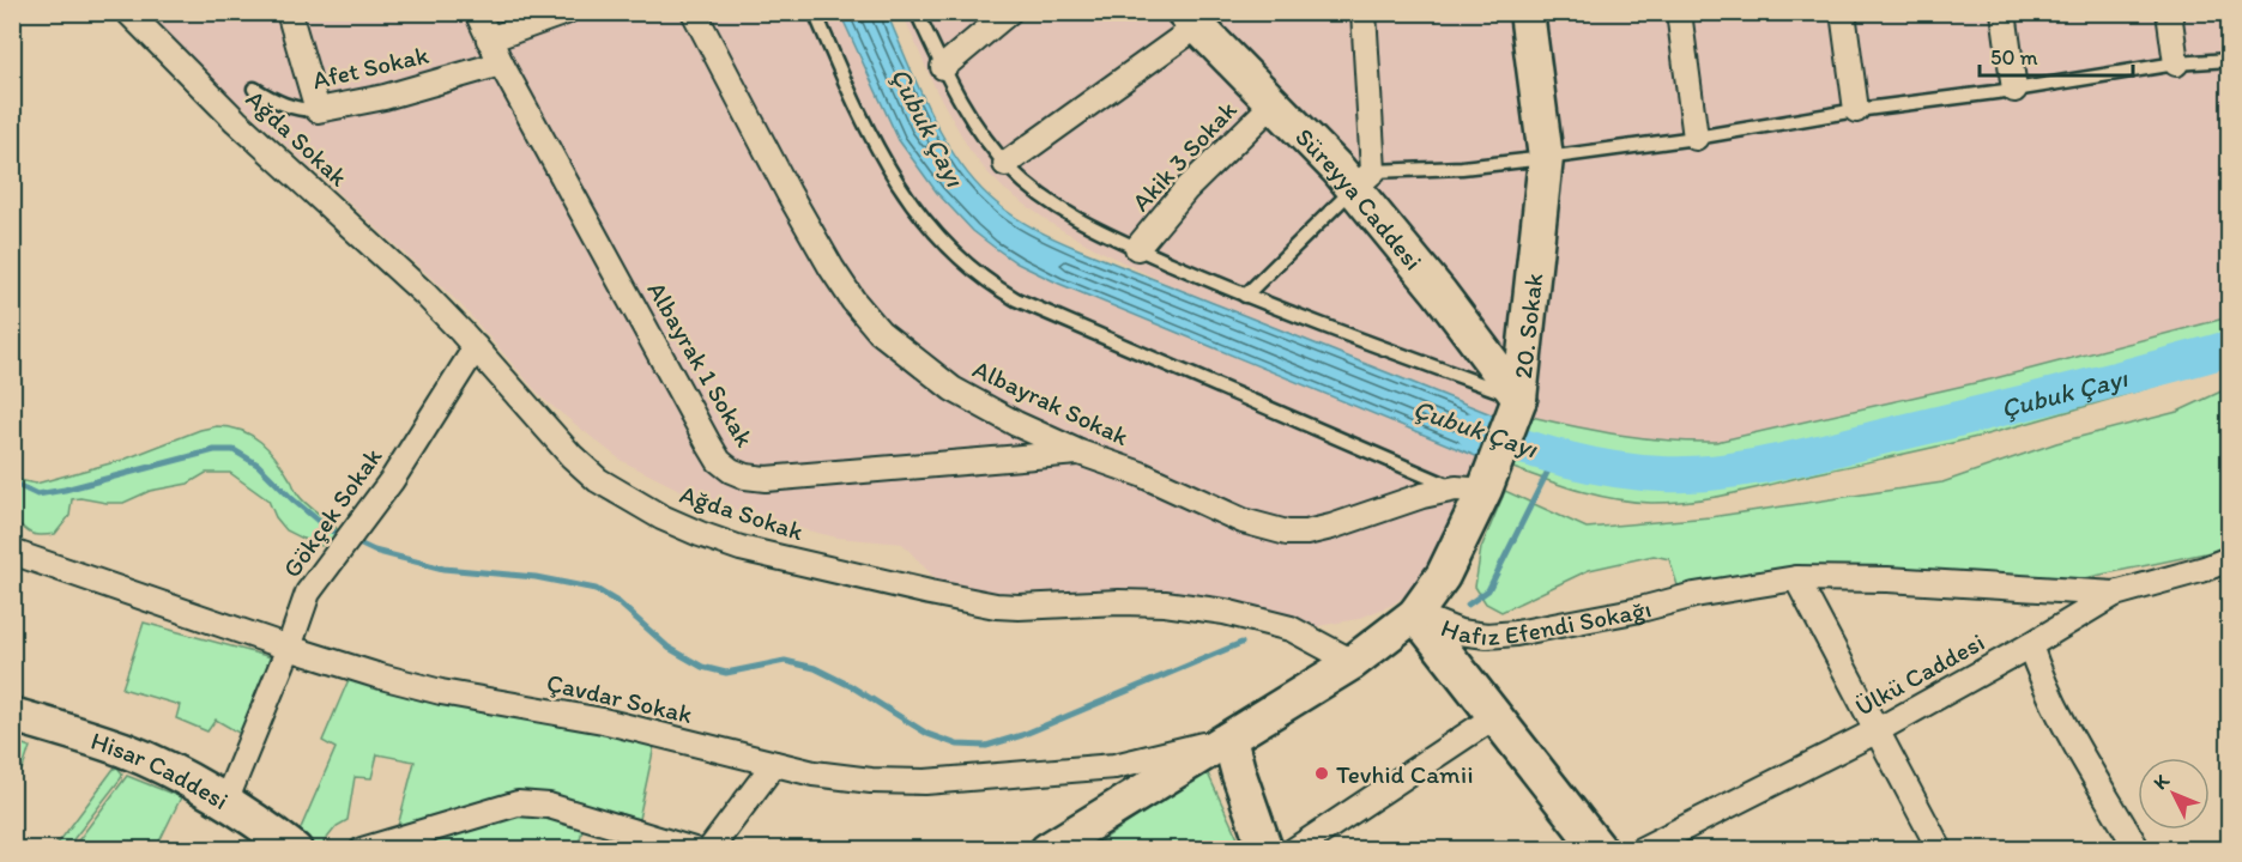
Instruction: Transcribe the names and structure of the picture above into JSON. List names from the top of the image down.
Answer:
{
  "streets": {
    "street": [
      "Afet Sokak",
      "Ağda Sokak",
      "Akik 3 Sokak",
      "Süreyya Caddesi",
      "20. Sokak",
      "Albayrak 1 Sokak",
      "Albayrak Sokak",
      "Gökçek Sokak",
      "Hafız Efendi Sokağı",
      "Ülkü Caddesi",
      "Çavdar Sokak",
      "Hisar Caddesi"
    ]
  },
  "crossings": [
    ["Afet Sokak", "Albayrak 1 Sokak"],
    ["Ağda Sokak", "Gökçek Sokak"],
    ["Ağda Sokak", "Hafız Efendi Sokağı"],
    ["Akik 3 Sokak", "Süreyya Caddesi"],
    ["Süreyya Caddesi", "20. Sokak"],
    ["20. Sokak", "Albayrak Sokak"],
    ["20. Sokak", "Hafız Efendi Sokağı"],
    ["Albayrak 1 Sokak", "Albayrak Sokak"],
    ["Gökçek Sokak", "Çavdar Sokak"],
    ["Gökçek Sokak", "Hisar Caddesi"],
    ["Hafız Efendi Sokağı", "Ülkü Caddesi"],
    ["Hafız Efendi Sokağı", "Çavdar Sokak"]
  ],
  "water": ["Çubuk Çayı"],
  "places": ["Tevhid Camii"],
  "scale_bar": "50 m",
  "north": "top left"
}
